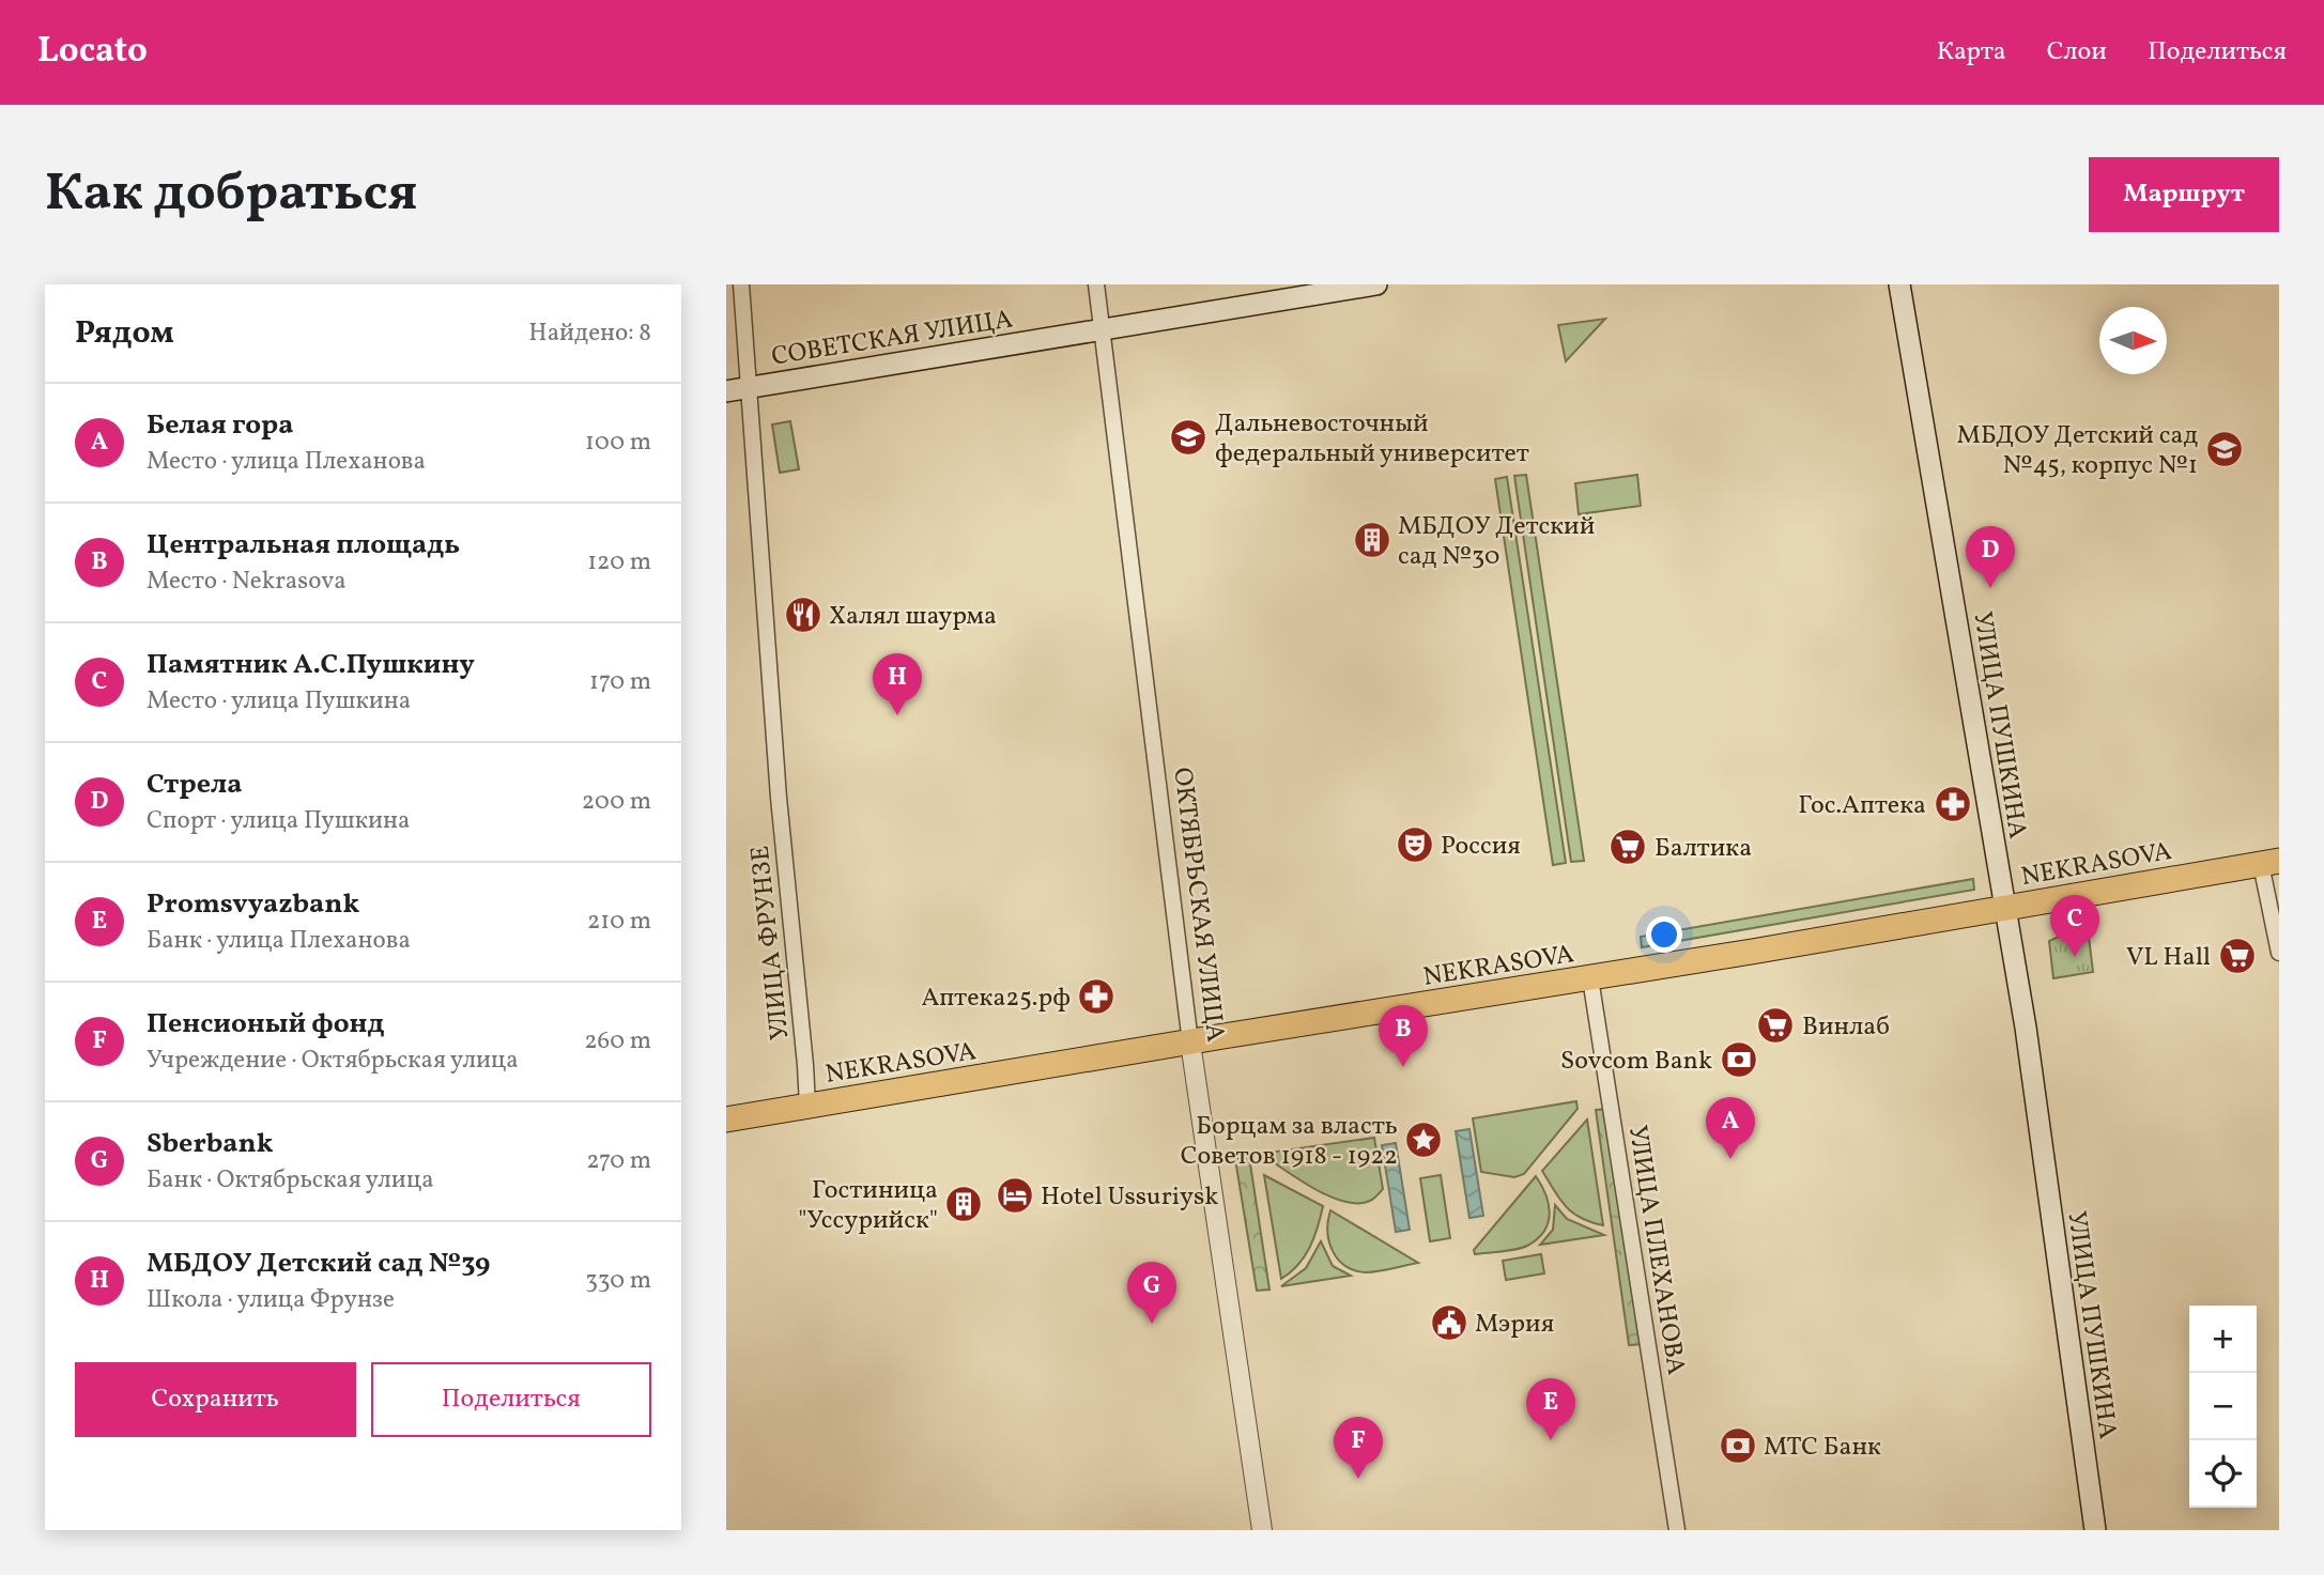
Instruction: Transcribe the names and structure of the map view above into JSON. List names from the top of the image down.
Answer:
{
  "streets": {
    "main road": ["СОВЕТСКАЯ УЛИЦА", "УЛИЦА ПУШКИНА", "NEKRASOVA"],
    "street": ["ОКТЯБРЬСКАЯ УЛИЦА", "УЛИЦА ФРУНЗЕ", "УЛИЦА ПЛЕХАНОВА"]
  },
  "crossings": [
    ["СОВЕТСКАЯ УЛИЦА", "ОКТЯБРЬСКАЯ УЛИЦА"],
    ["СОВЕТСКАЯ УЛИЦА", "УЛИЦА ФРУНЗЕ"],
    ["УЛИЦА ПУШКИНА", "NEKRASOVA"],
    ["NEKRASOVA", "ОКТЯБРЬСКАЯ УЛИЦА"],
    ["NEKRASOVA", "УЛИЦА ФРУНЗЕ"],
    ["NEKRASOVA", "УЛИЦА ПЛЕХАНОВА"]
  ],
  "places": {
    "school or university": ["Дальневосточный федеральный университет", "МБДОУ Детский сад №45, корпус №1"],
    "building": ["МБДОУ Детский сад №30", "Гостиница \"Уссурийск\""],
    "restaurant": ["Халял шаурма"],
    "pharmacy": ["Гос.Аптека", "Аптека25.рф"],
    "theatre": ["Россия"],
    "supermarket": ["Балтика", "VL Hall", "Винлаб"],
    "bank": ["Sovcom Bank", "МТС Банк"],
    "place": ["Борцам за власть Советов 1918 - 1922"],
    "hotel": ["Hotel Ussuriysk"],
    "public building": ["Мэрия"]
  },
  "north": "right",
  "page": {
    "header": "Locato",
    "nav": ["Карта", "Слои", "Поделиться"],
    "buttons": [
      "Маршрут",
      ["Сохранить", "Поделиться"]
    ],
    "title": "Как добраться",
    "heading": ["Рядом", "Найдено: 8"],
    "list": [
      {
        "mark": "A",
        "name": "Белая гора",
        "note": "Место · улица Плеханова",
        "value": "100 m"
      },
      {
        "mark": "B",
        "name": "Центральная площадь",
        "note": "Место · Nekrasova",
        "value": "120 m"
      },
      {
        "mark": "C",
        "name": "Памятник А.С.Пушкину",
        "note": "Место · улица Пушкина",
        "value": "170 m"
      },
      {
        "mark": "D",
        "name": "Стрела",
        "note": "Спорт · улица Пушкина",
        "value": "200 m"
      },
      {
        "mark": "E",
        "name": "Promsvyazbank",
        "note": "Банк · улица Плеханова",
        "value": "210 m"
      },
      {
        "mark": "F",
        "name": "Пенсионый фонд",
        "note": "Учреждение · Октябрьская улица",
        "value": "260 m"
      },
      {
        "mark": "G",
        "name": "Sberbank",
        "note": "Банк · Октябрьская улица",
        "value": "270 m"
      },
      {
        "mark": "H",
        "name": "МБДОУ Детский сад №39",
        "note": "Школа · улица Фрунзе",
        "value": "330 m"
      }
    ],
    "pins": [
      "D",
      "H",
      "C",
      "B",
      "A",
      "G",
      "E",
      "F"
    ],
    "map_buttons": ["+", "−"]
  }
}
